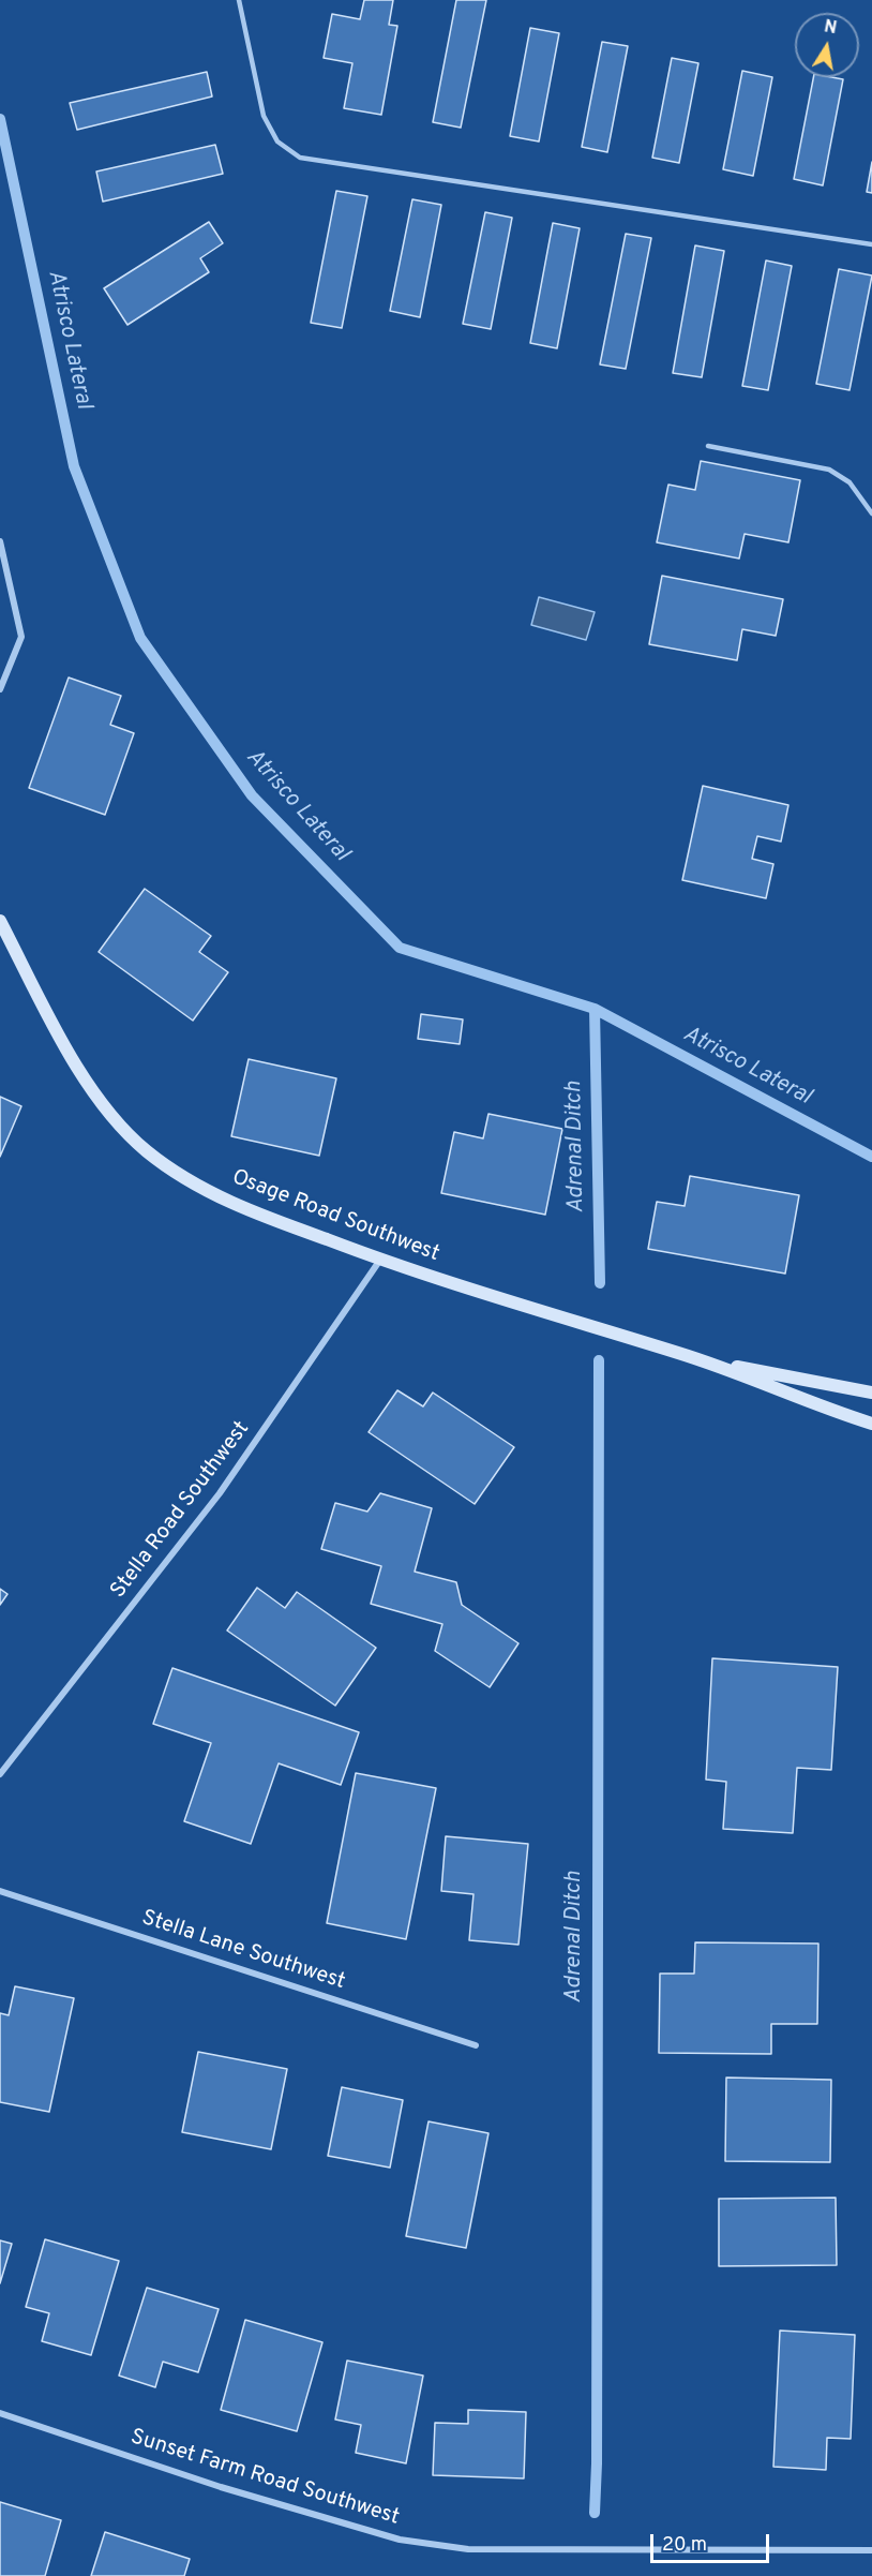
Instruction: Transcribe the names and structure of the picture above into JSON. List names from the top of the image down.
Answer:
{
  "streets": {
    "street": [
      "Osage Road Southwest",
      "Stella Road Southwest",
      "Stella Lane Southwest",
      "Sunset Farm Road Southwest"
    ]
  },
  "crossings": [
    ["Osage Road Southwest", "Stella Road Southwest"]
  ],
  "water": ["Atrisco Lateral", "Adrenal Ditch"],
  "scale_bar": "20 m",
  "north": "top"
}
